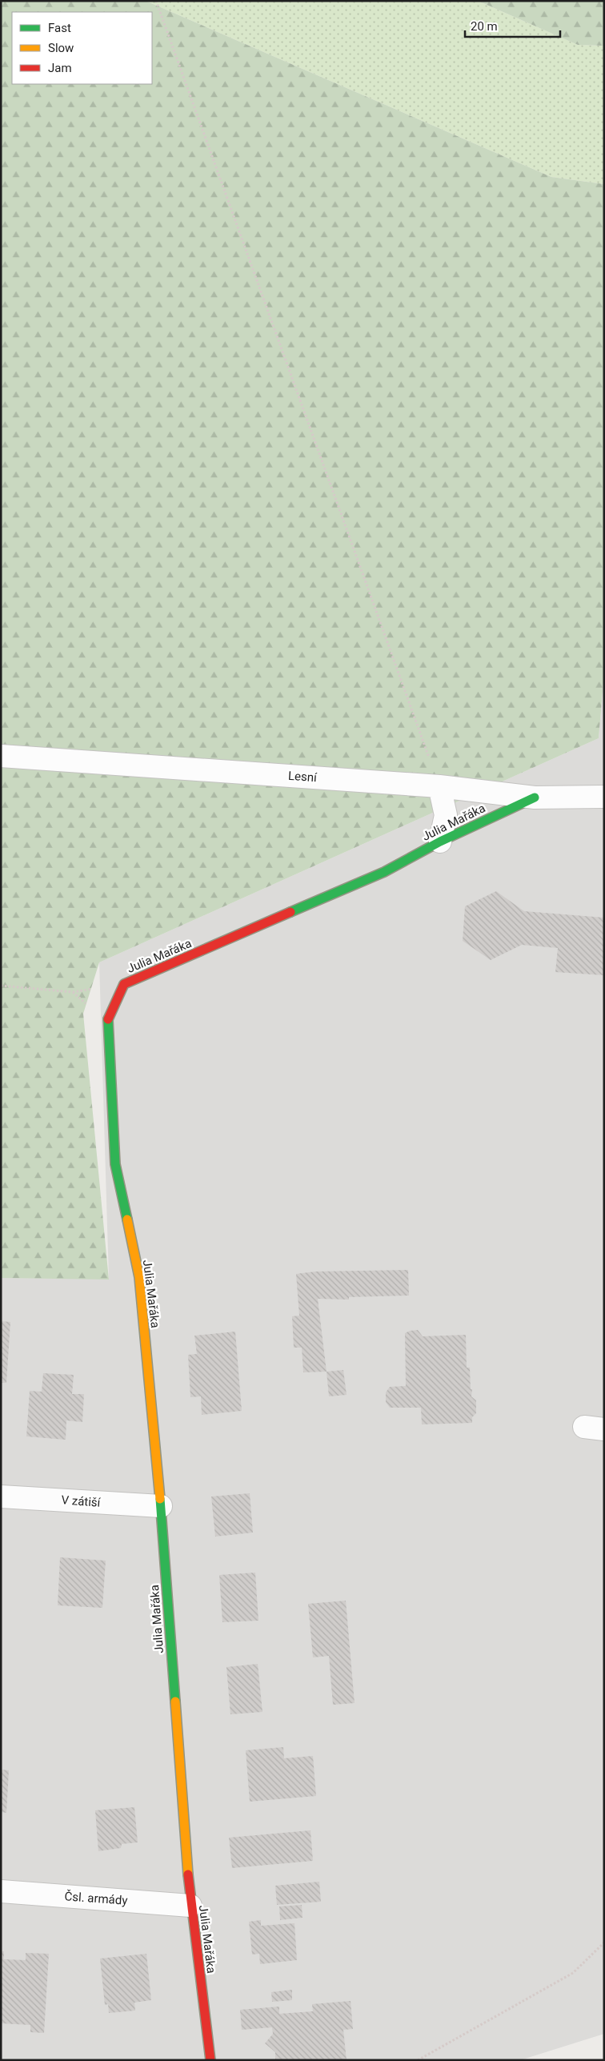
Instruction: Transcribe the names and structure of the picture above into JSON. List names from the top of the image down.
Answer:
{
  "streets": {
    "street": [
      "Lesní",
      "Julia Mařáka",
      "V zátiší",
      "Čsl. armády"
    ]
  },
  "crossings": [
    ["Lesní", "Julia Mařáka"],
    ["Julia Mařáka", "V zátiší"],
    ["Julia Mařáka", "Čsl. armády"]
  ],
  "legend": ["Fast", "Slow", "Jam"],
  "scale_bar": "20 m"
}
